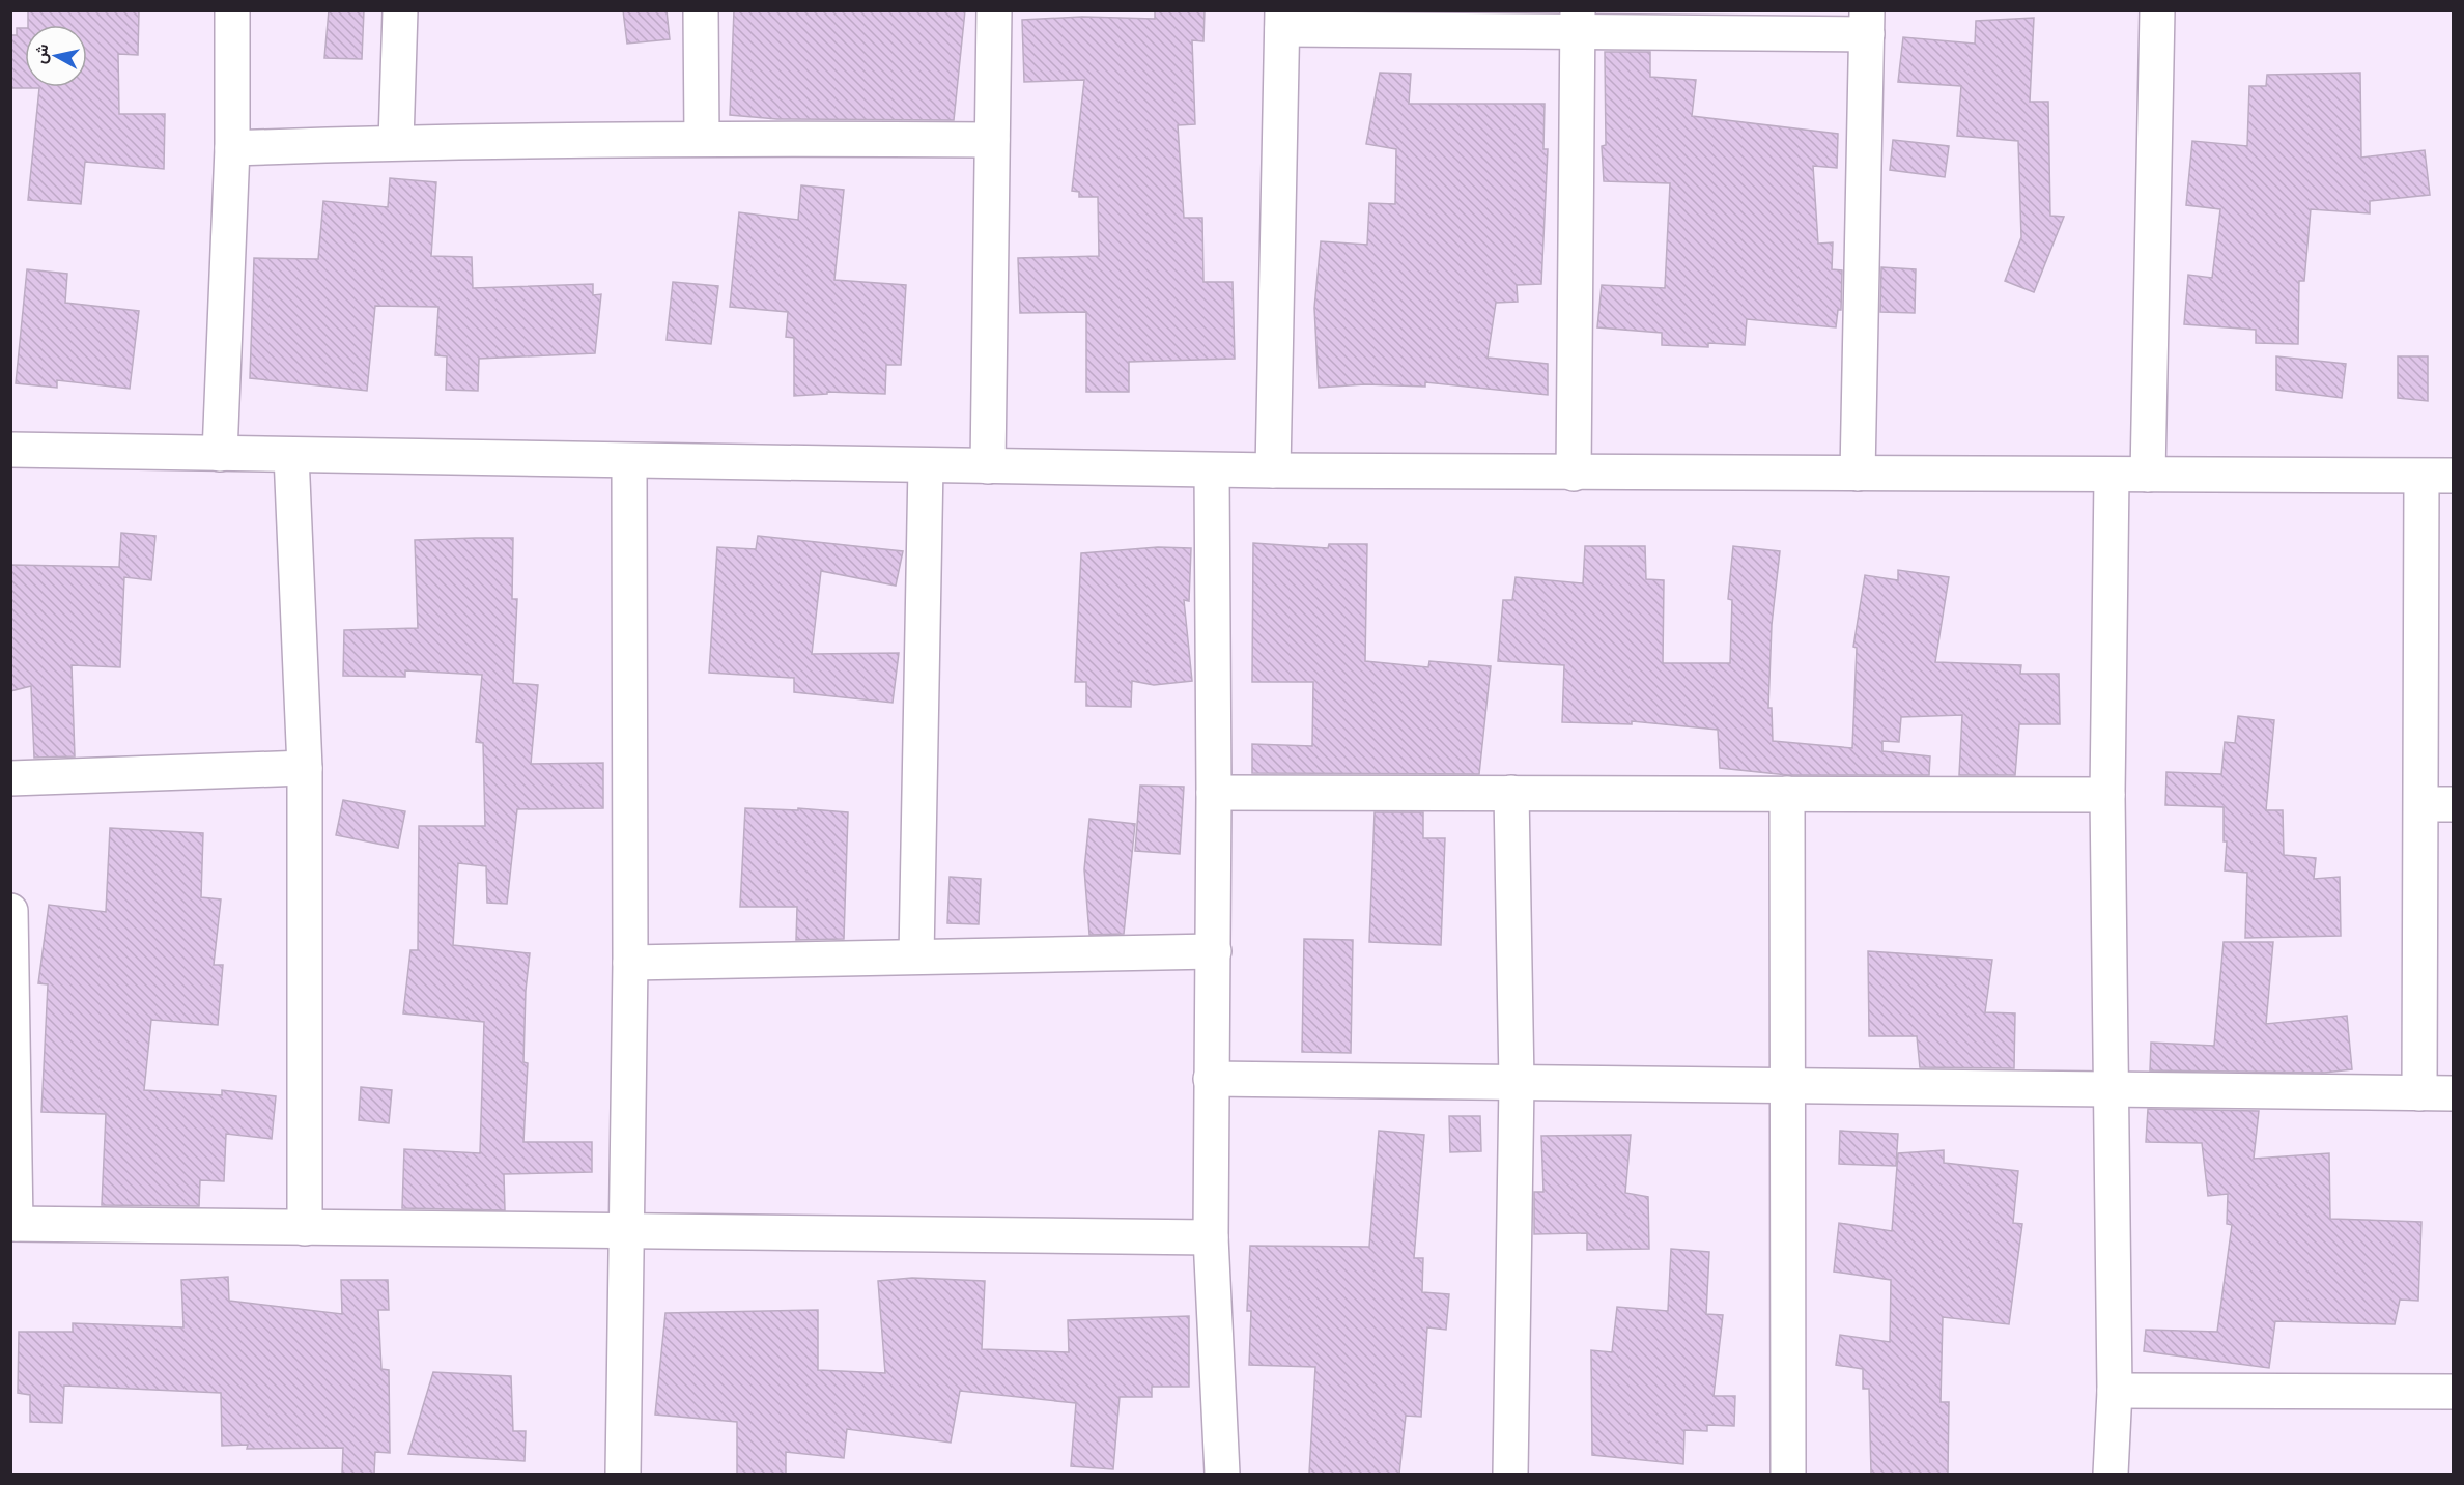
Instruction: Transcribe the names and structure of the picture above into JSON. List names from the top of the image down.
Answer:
{
  "north": "left"
}
